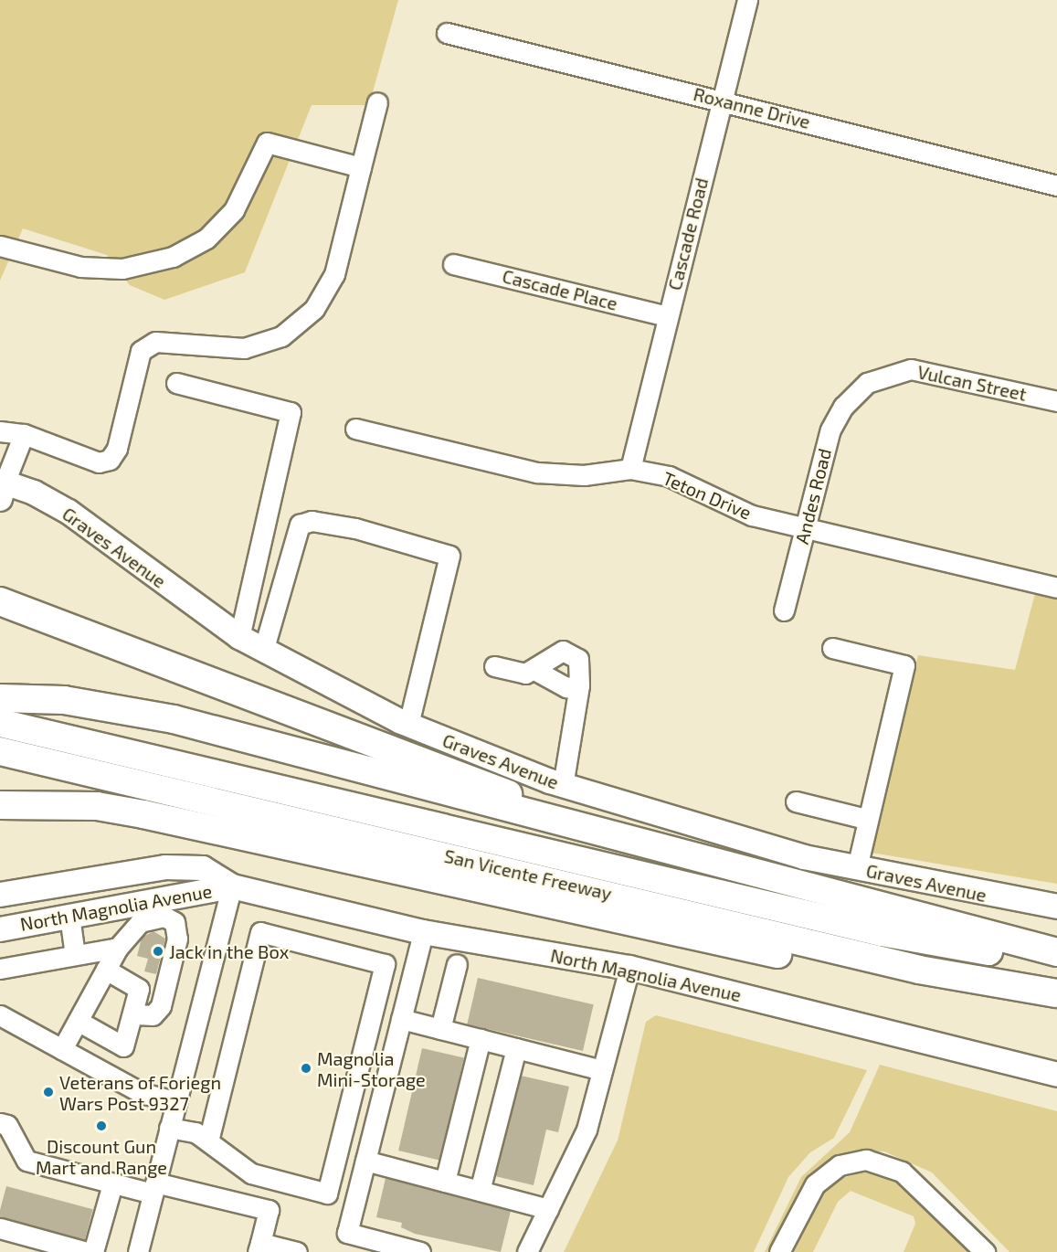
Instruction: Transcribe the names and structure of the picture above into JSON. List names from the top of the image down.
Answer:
{
  "streets": {
    "highway": ["San Vicente Freeway"],
    "main road": ["Graves Avenue", "North Magnolia Avenue"],
    "street": [
      "Roxanne Drive",
      "Cascade Road",
      "Cascade Place",
      "Vulcan Street",
      "Teton Drive",
      "Andes Road"
    ]
  },
  "crossings": [
    ["Roxanne Drive", "Cascade Road"],
    ["Cascade Road", "Cascade Place"],
    ["Cascade Road", "Teton Drive"],
    ["Vulcan Street", "Andes Road"],
    ["Teton Drive", "Andes Road"]
  ],
  "places": [
    "Jack in the Box",
    "Magnolia Mini-Storage",
    "Veterans of Foriegn Wars Post 9327",
    "Discount Gun Mart and Range"
  ]
}
